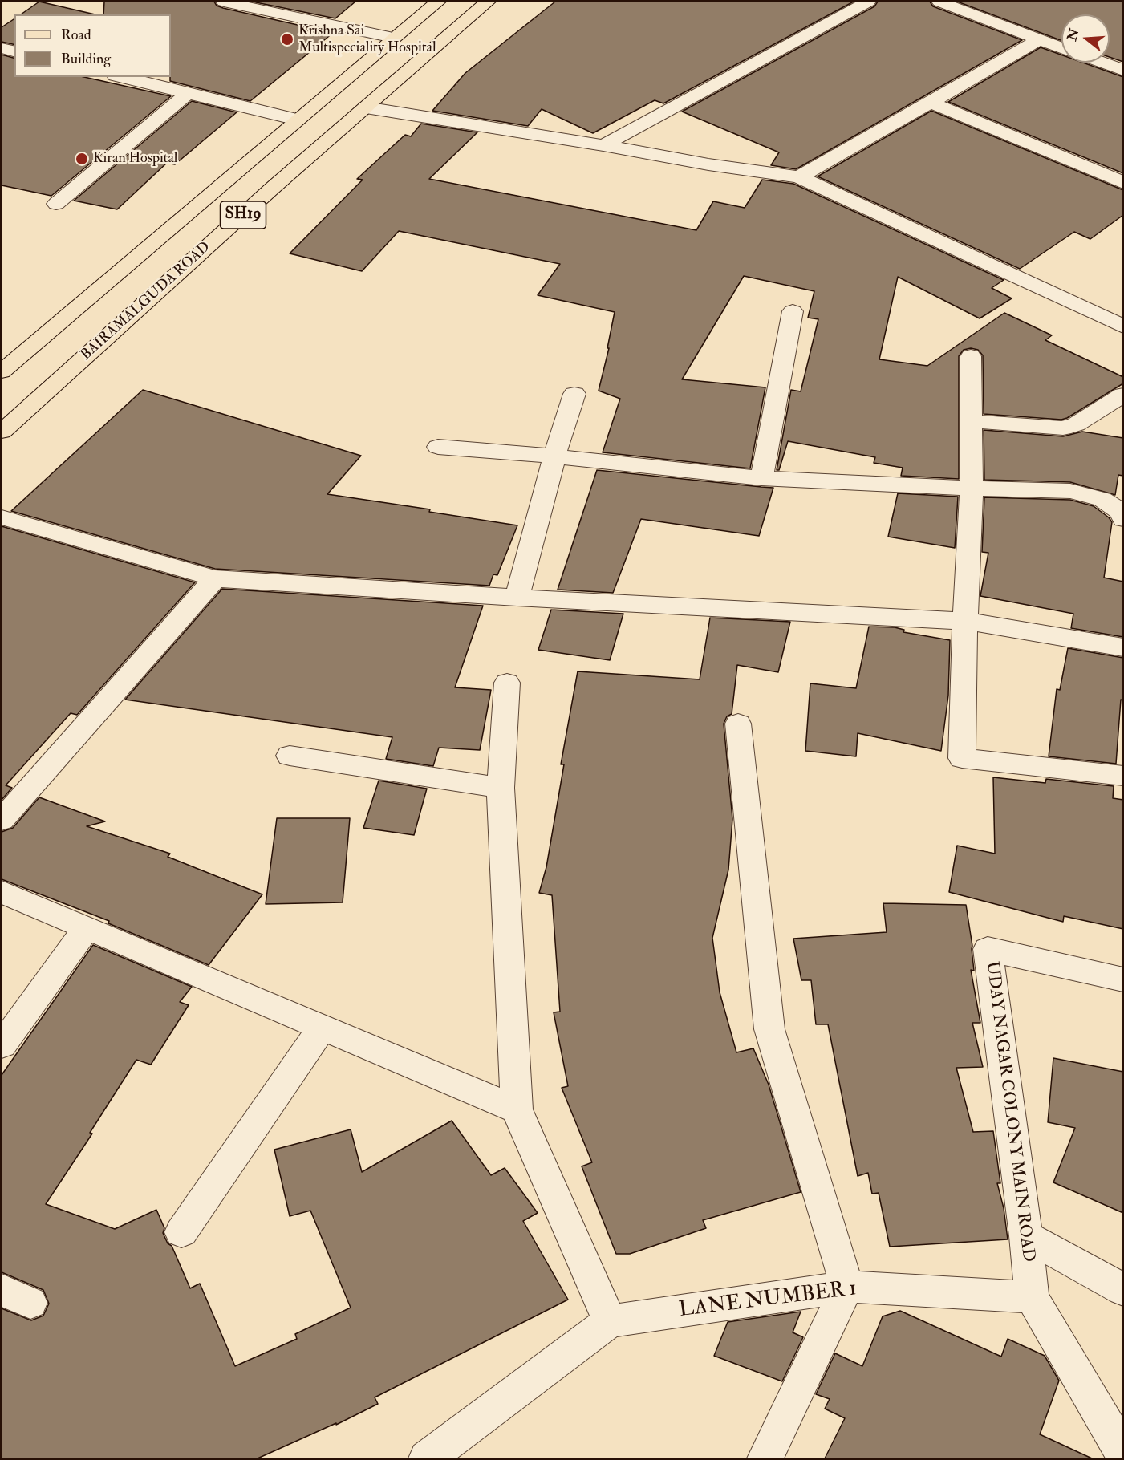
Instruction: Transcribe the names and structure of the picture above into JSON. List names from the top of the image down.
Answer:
{
  "streets": {
    "main road": ["SH19", "BAIRAMALGUDA ROAD"],
    "street": ["UDAY NAGAR COLONY MAIN ROAD", "LANE NUMBER 1"]
  },
  "crossings": [
    ["UDAY NAGAR COLONY MAIN ROAD", "LANE NUMBER 1"]
  ],
  "places": ["Krishna Sai Multispeciality Hospital", "Kiran Hospital"],
  "legend": ["Road", "Building"],
  "north": "left"
}
